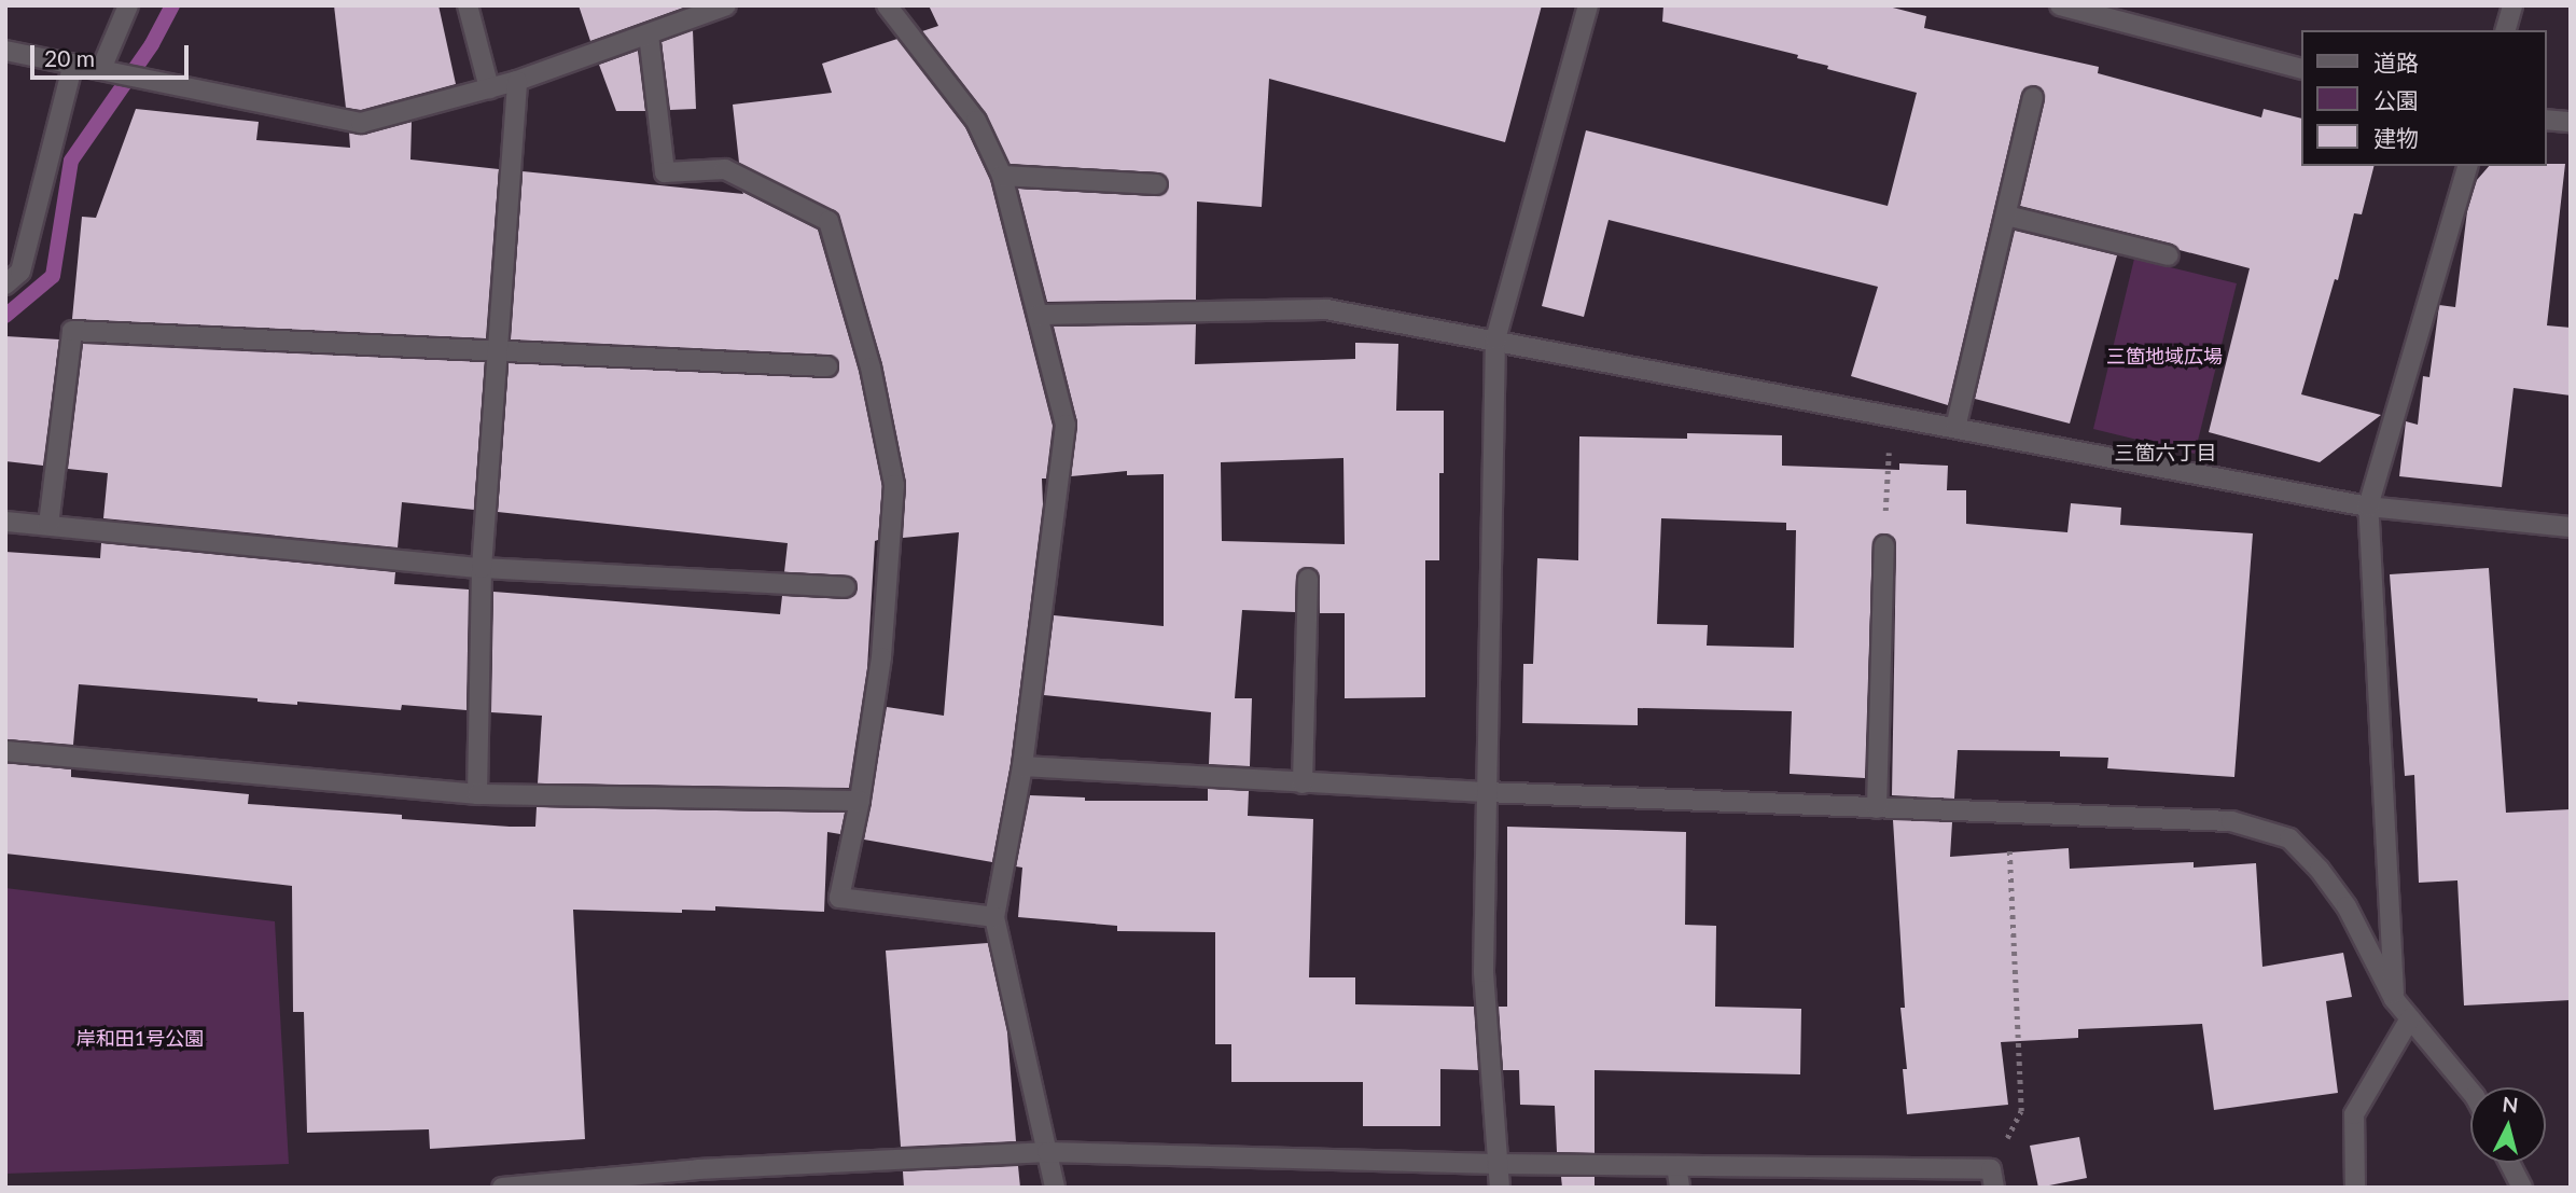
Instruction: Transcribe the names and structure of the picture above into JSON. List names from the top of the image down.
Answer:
{
  "districts": ["三箇六丁目"],
  "parks": ["三箇地域広場", "岸和田1号公園"],
  "legend": ["道路", "公園", "建物"],
  "scale_bar": "20 m",
  "north": "top"
}
